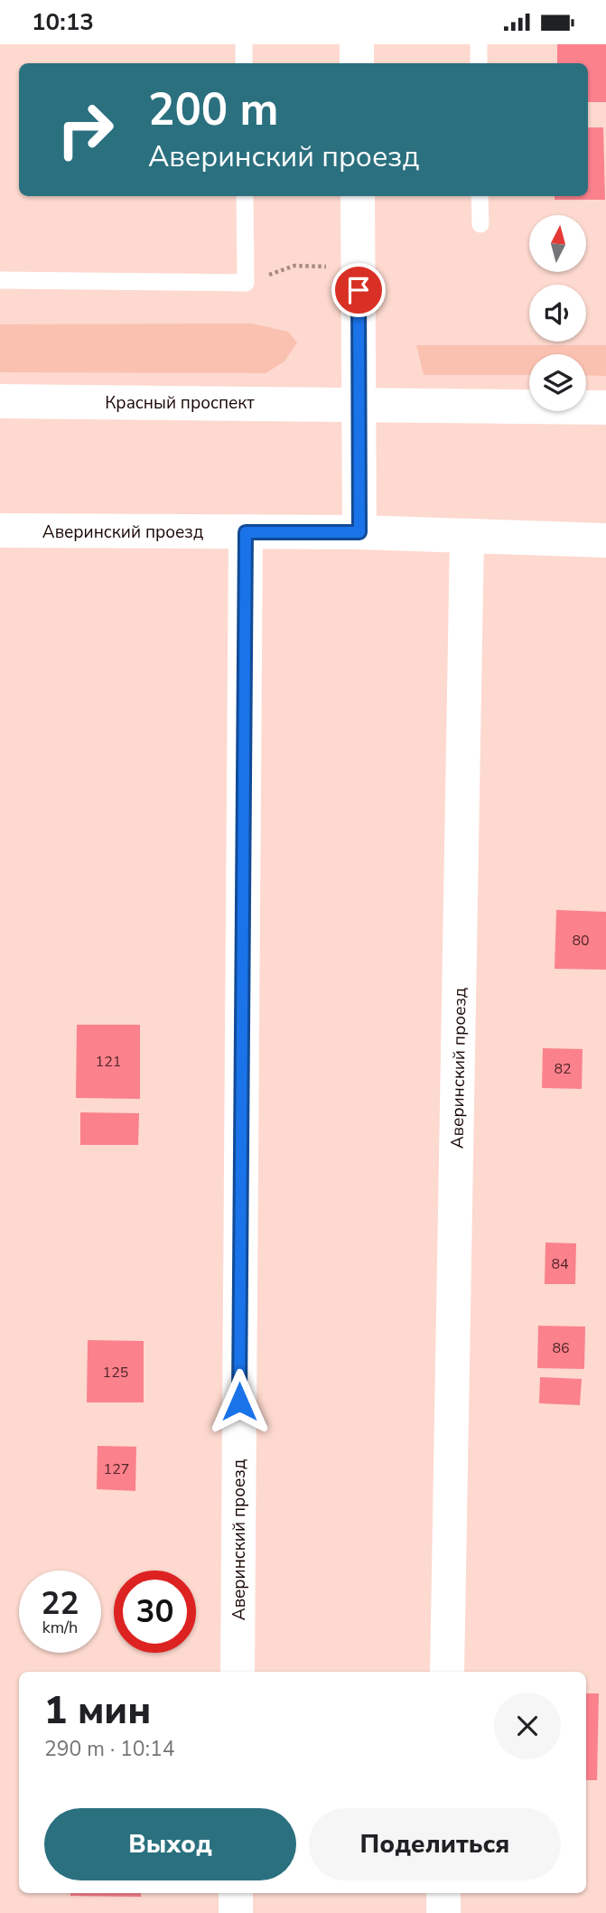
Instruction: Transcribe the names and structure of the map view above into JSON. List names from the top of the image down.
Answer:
{
  "streets": {
    "street": ["Красный проспект", "Аверинский проезд"]
  },
  "house_numbers": [
    "80",
    "121",
    "82",
    "84",
    "86",
    "125",
    "127"
  ],
  "north": "top",
  "page": {
    "status": "10:13",
    "turn": ["200 m", "Аверинский проезд"],
    "speed": "22 km/h",
    "limit": "30",
    "heading": ["1 мин", "290 m · 10:14"],
    "buttons": ["Выход", "Поделиться"]
  }
}
